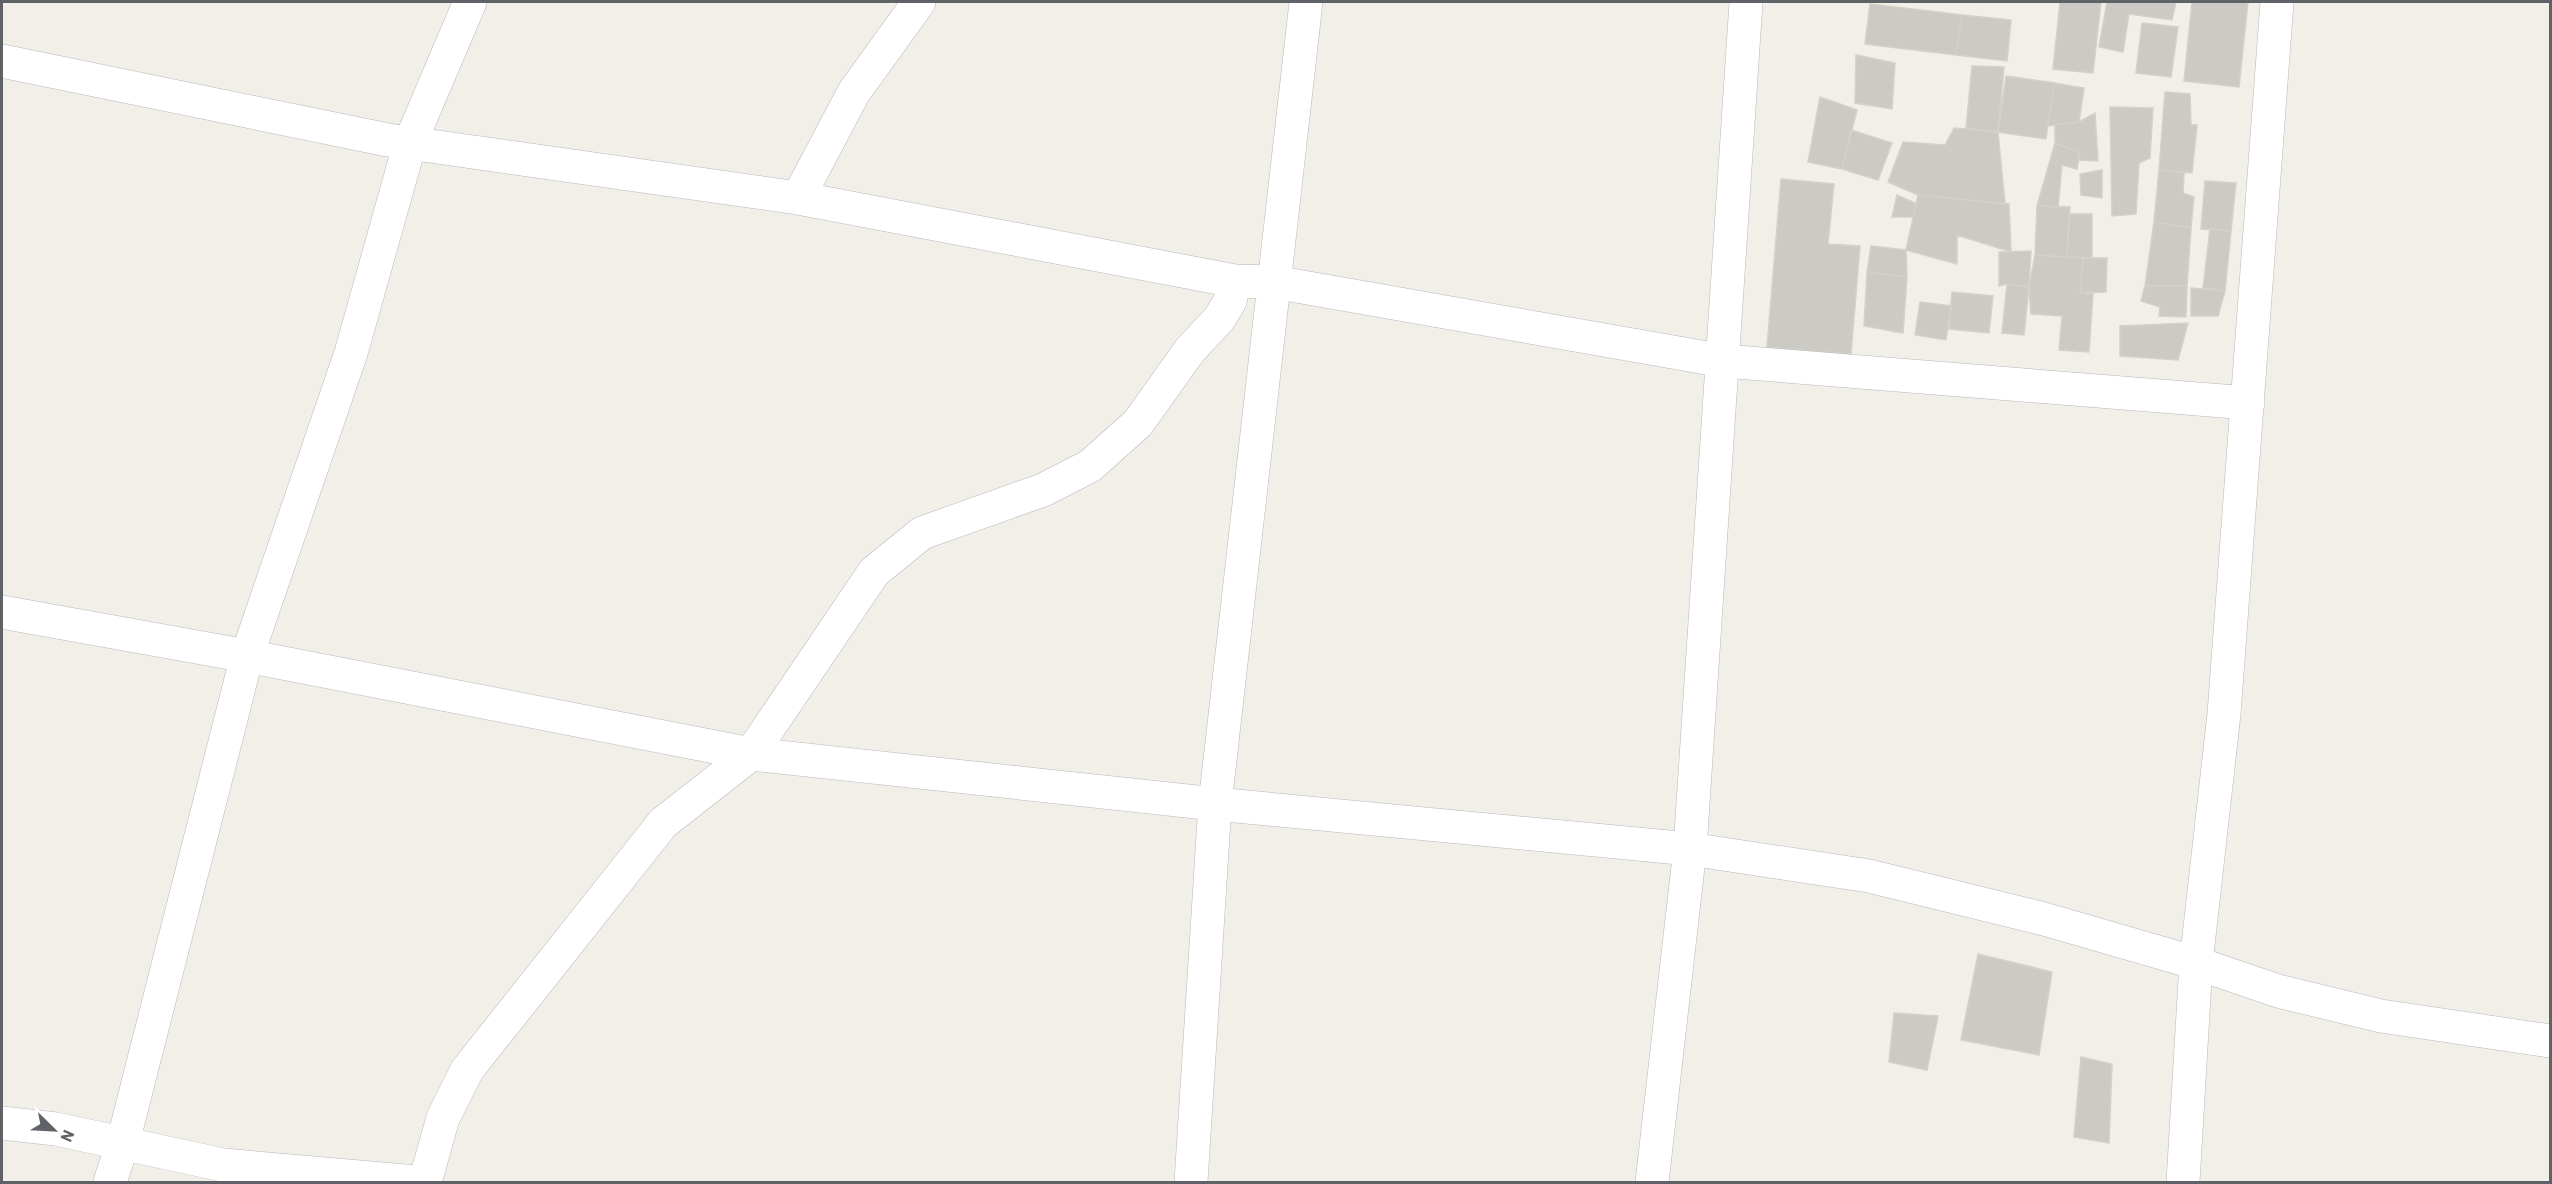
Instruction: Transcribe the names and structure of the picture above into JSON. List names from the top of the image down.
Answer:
{
  "north": "bottom right"
}
